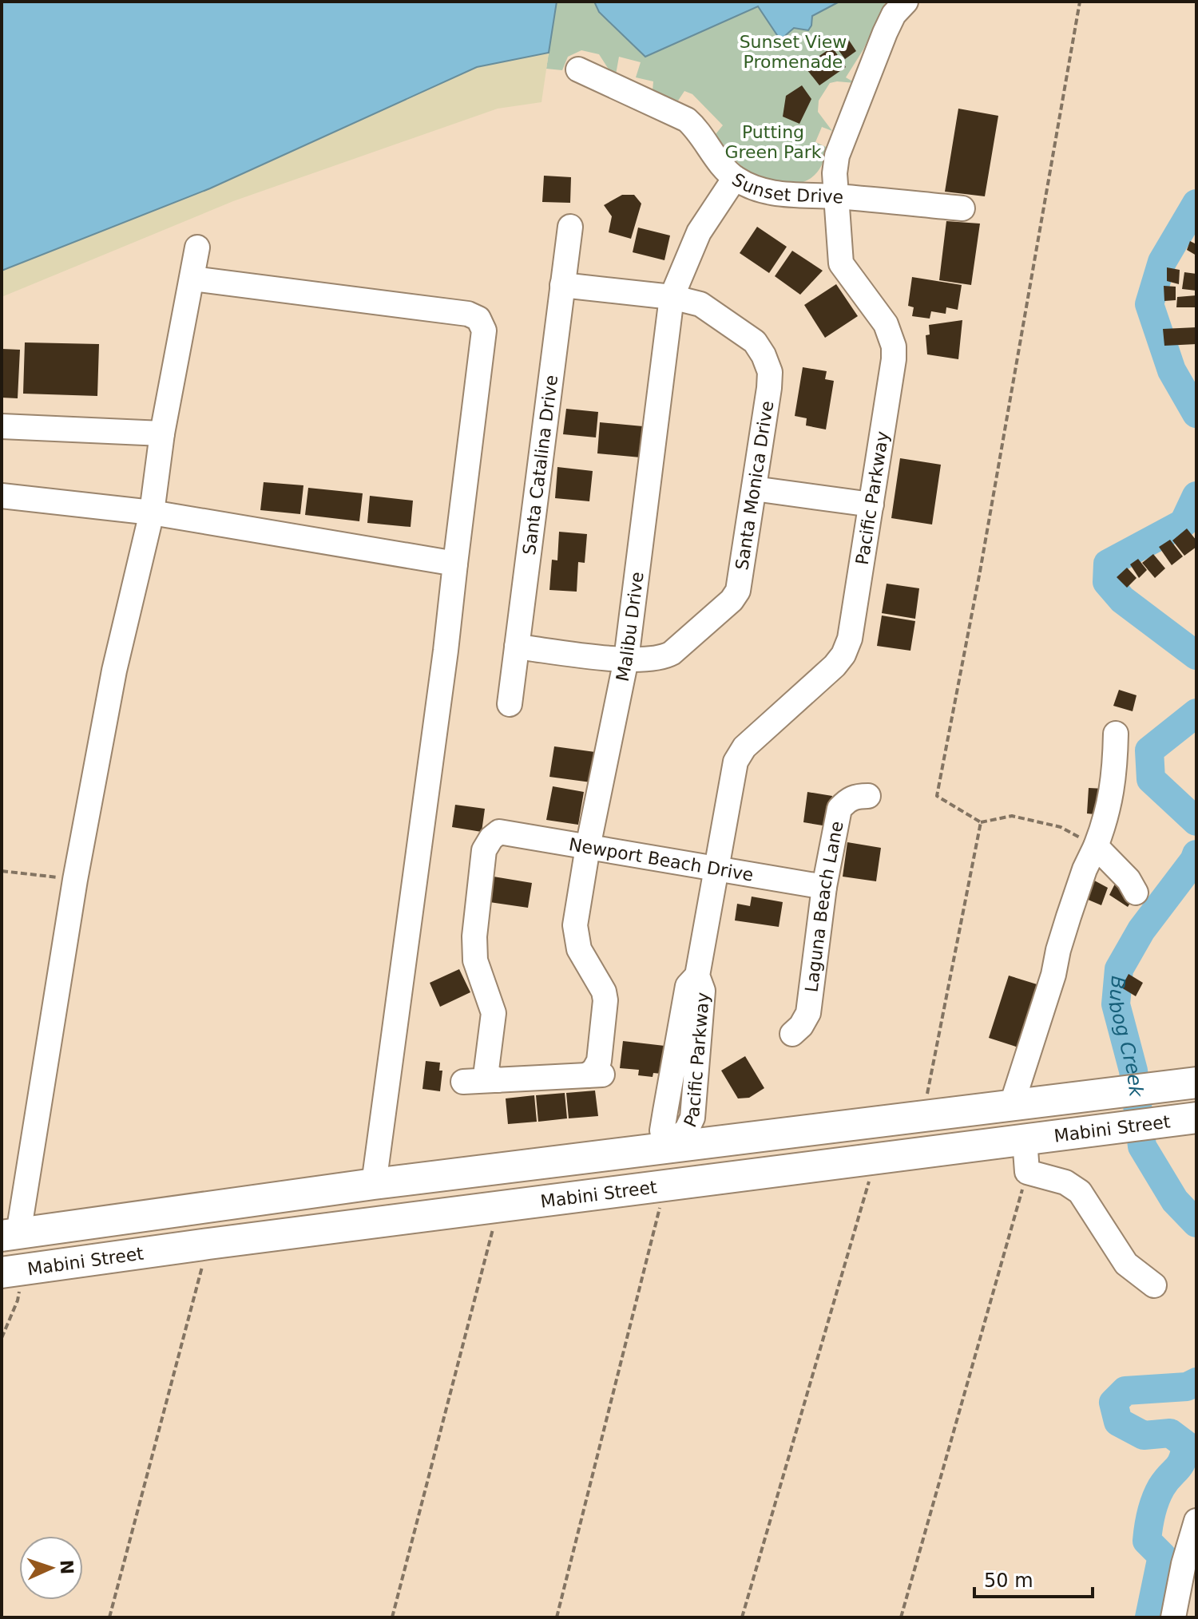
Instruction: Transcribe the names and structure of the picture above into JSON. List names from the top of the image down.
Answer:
{
  "streets": {
    "main road": ["Mabini Street"],
    "street": [
      "Sunset Drive",
      "Santa Catalina Drive",
      "Santa Monica Drive",
      "Pacific Parkway",
      "Malibu Drive",
      "Newport Beach Drive",
      "Laguna Beach Lane"
    ]
  },
  "crossings": [
    ["Sunset Drive", "Pacific Parkway"],
    ["Sunset Drive", "Malibu Drive"],
    ["Santa Catalina Drive", "Santa Monica Drive"],
    ["Santa Monica Drive", "Malibu Drive"],
    ["Pacific Parkway", "Newport Beach Drive"],
    ["Pacific Parkway", "Mabini Street"],
    ["Malibu Drive", "Newport Beach Drive"],
    ["Newport Beach Drive", "Laguna Beach Lane"]
  ],
  "water": ["Bubog Creek"],
  "parks": ["Sunset View Promenade", "Putting Green Park"],
  "scale_bar": "50 m",
  "north": "right"
}
